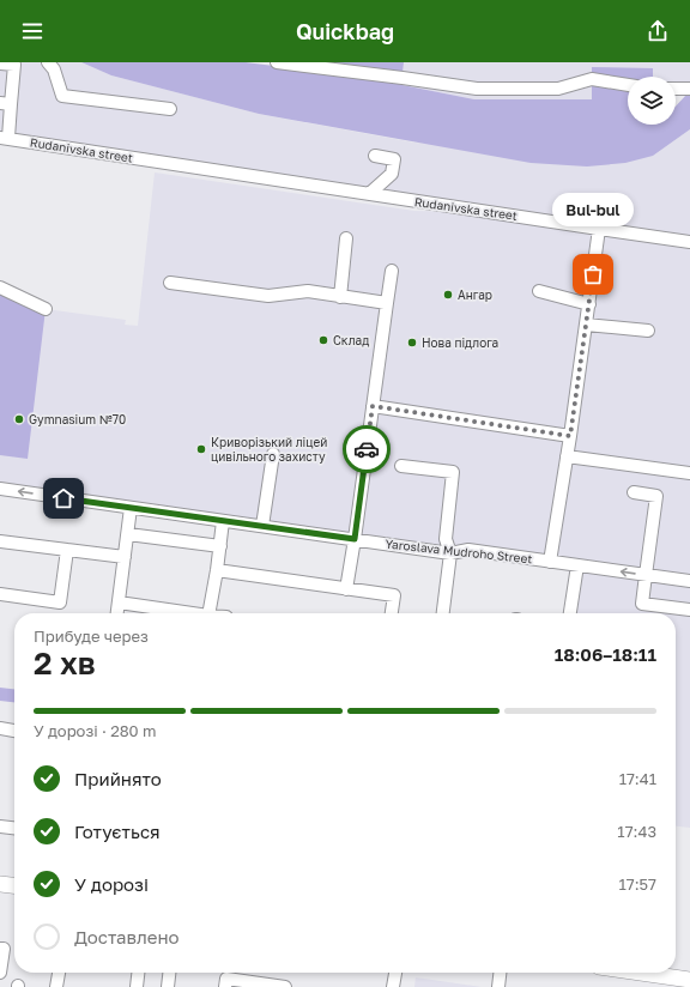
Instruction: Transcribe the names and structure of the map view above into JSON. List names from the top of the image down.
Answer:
{
  "streets": {
    "street": ["Rudanivska street", "Yaroslava Mudroho Street"]
  },
  "places": [
    "Bul-bul",
    "Ангар",
    "Склад",
    "Нова підлога",
    "Gymnasium №70",
    "Криворізький ліцей цивільного захисту"
  ],
  "page": {
    "header": "Quickbag",
    "bubble": "Bul-bul",
    "heading": ["2 хв", "Прибуде через", "18:06–18:11"],
    "bar": "У дорозі · 280 m",
    "list": [
      ["Прийнято", "17:41"],
      ["Готується", "17:43"],
      ["У дорозі", "17:57"],
      "Доставлено"
    ]
  }
}
